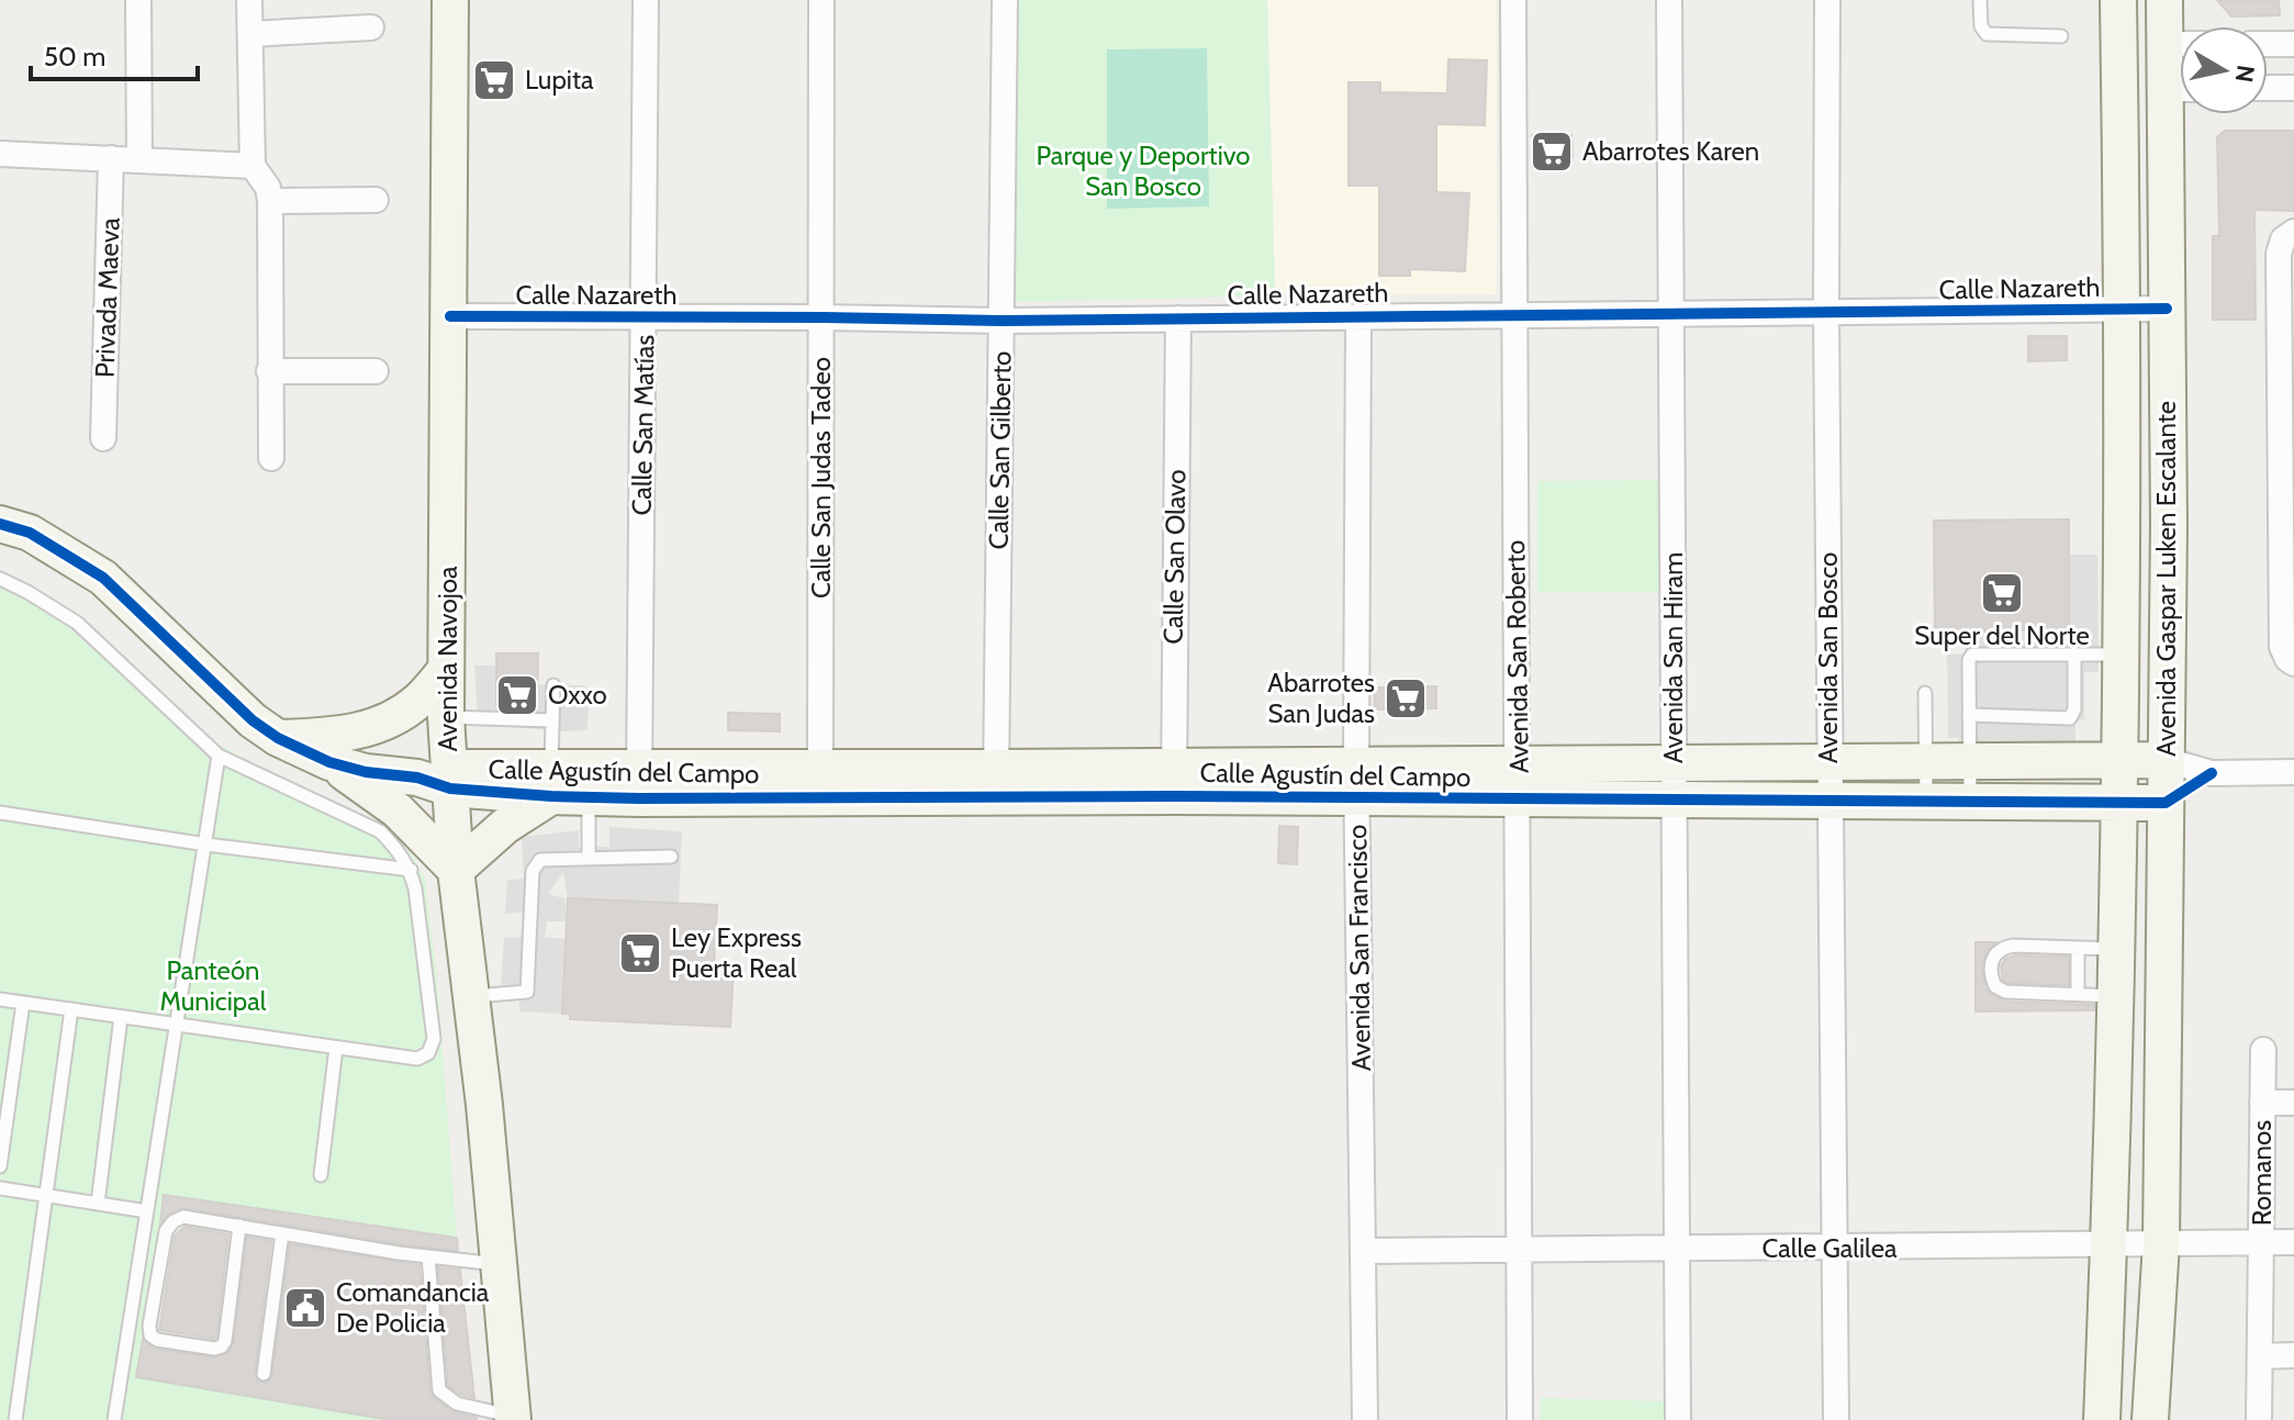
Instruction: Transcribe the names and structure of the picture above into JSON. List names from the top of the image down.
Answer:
{
  "streets": {
    "street": [
      "Calle Nazareth",
      "Privada Maeva",
      "Calle San Matías",
      "Calle San Gilberto",
      "Calle San Judas Tadeo",
      "Calle San Olavo",
      "Avenida Gaspar Luken Escalante",
      "Avenida San Roberto",
      "Avenida San Hiram",
      "Avenida San Bosco",
      "Avenida Navojoa",
      "Calle Agustín del Campo",
      "Avenida San Francisco",
      "Romanos",
      "Calle Galilea"
    ]
  },
  "crossings": [
    ["Calle Nazareth", "Calle San Matías"],
    ["Calle Nazareth", "Calle San Gilberto"],
    ["Calle Nazareth", "Calle San Judas Tadeo"],
    ["Calle Nazareth", "Calle San Olavo"],
    ["Calle Nazareth", "Avenida Gaspar Luken Escalante"],
    ["Calle Nazareth", "Avenida San Roberto"],
    ["Calle Nazareth", "Avenida San Hiram"],
    ["Calle Nazareth", "Avenida San Bosco"],
    ["Calle Nazareth", "Avenida Navojoa"],
    ["Calle Nazareth", "Avenida San Francisco"],
    ["Calle San Matías", "Calle Agustín del Campo"],
    ["Calle San Gilberto", "Calle Agustín del Campo"],
    ["Calle San Judas Tadeo", "Calle Agustín del Campo"],
    ["Calle San Olavo", "Calle Agustín del Campo"],
    ["Avenida Gaspar Luken Escalante", "Calle Agustín del Campo"],
    ["Avenida Gaspar Luken Escalante", "Calle Galilea"],
    ["Avenida San Roberto", "Calle Agustín del Campo"],
    ["Avenida San Roberto", "Calle Galilea"],
    ["Avenida San Hiram", "Calle Agustín del Campo"],
    ["Avenida San Hiram", "Calle Galilea"],
    ["Avenida San Bosco", "Calle Agustín del Campo"],
    ["Avenida San Bosco", "Calle Galilea"],
    ["Avenida Navojoa", "Calle Agustín del Campo"],
    ["Calle Agustín del Campo", "Avenida San Francisco"],
    ["Avenida San Francisco", "Calle Galilea"],
    ["Romanos", "Calle Galilea"]
  ],
  "parks": ["Parque y Deportivo San Bosco", "Panteón Municipal"],
  "places": {
    "supermarket": [
      "Lupita",
      "Abarrotes Karen",
      "Super del Norte",
      "Oxxo",
      "Abarrotes San Judas",
      "Ley Express Puerta Real"
    ],
    "public building": ["Comandancia De Policia"]
  },
  "scale_bar": "50 m",
  "north": "right"
}
